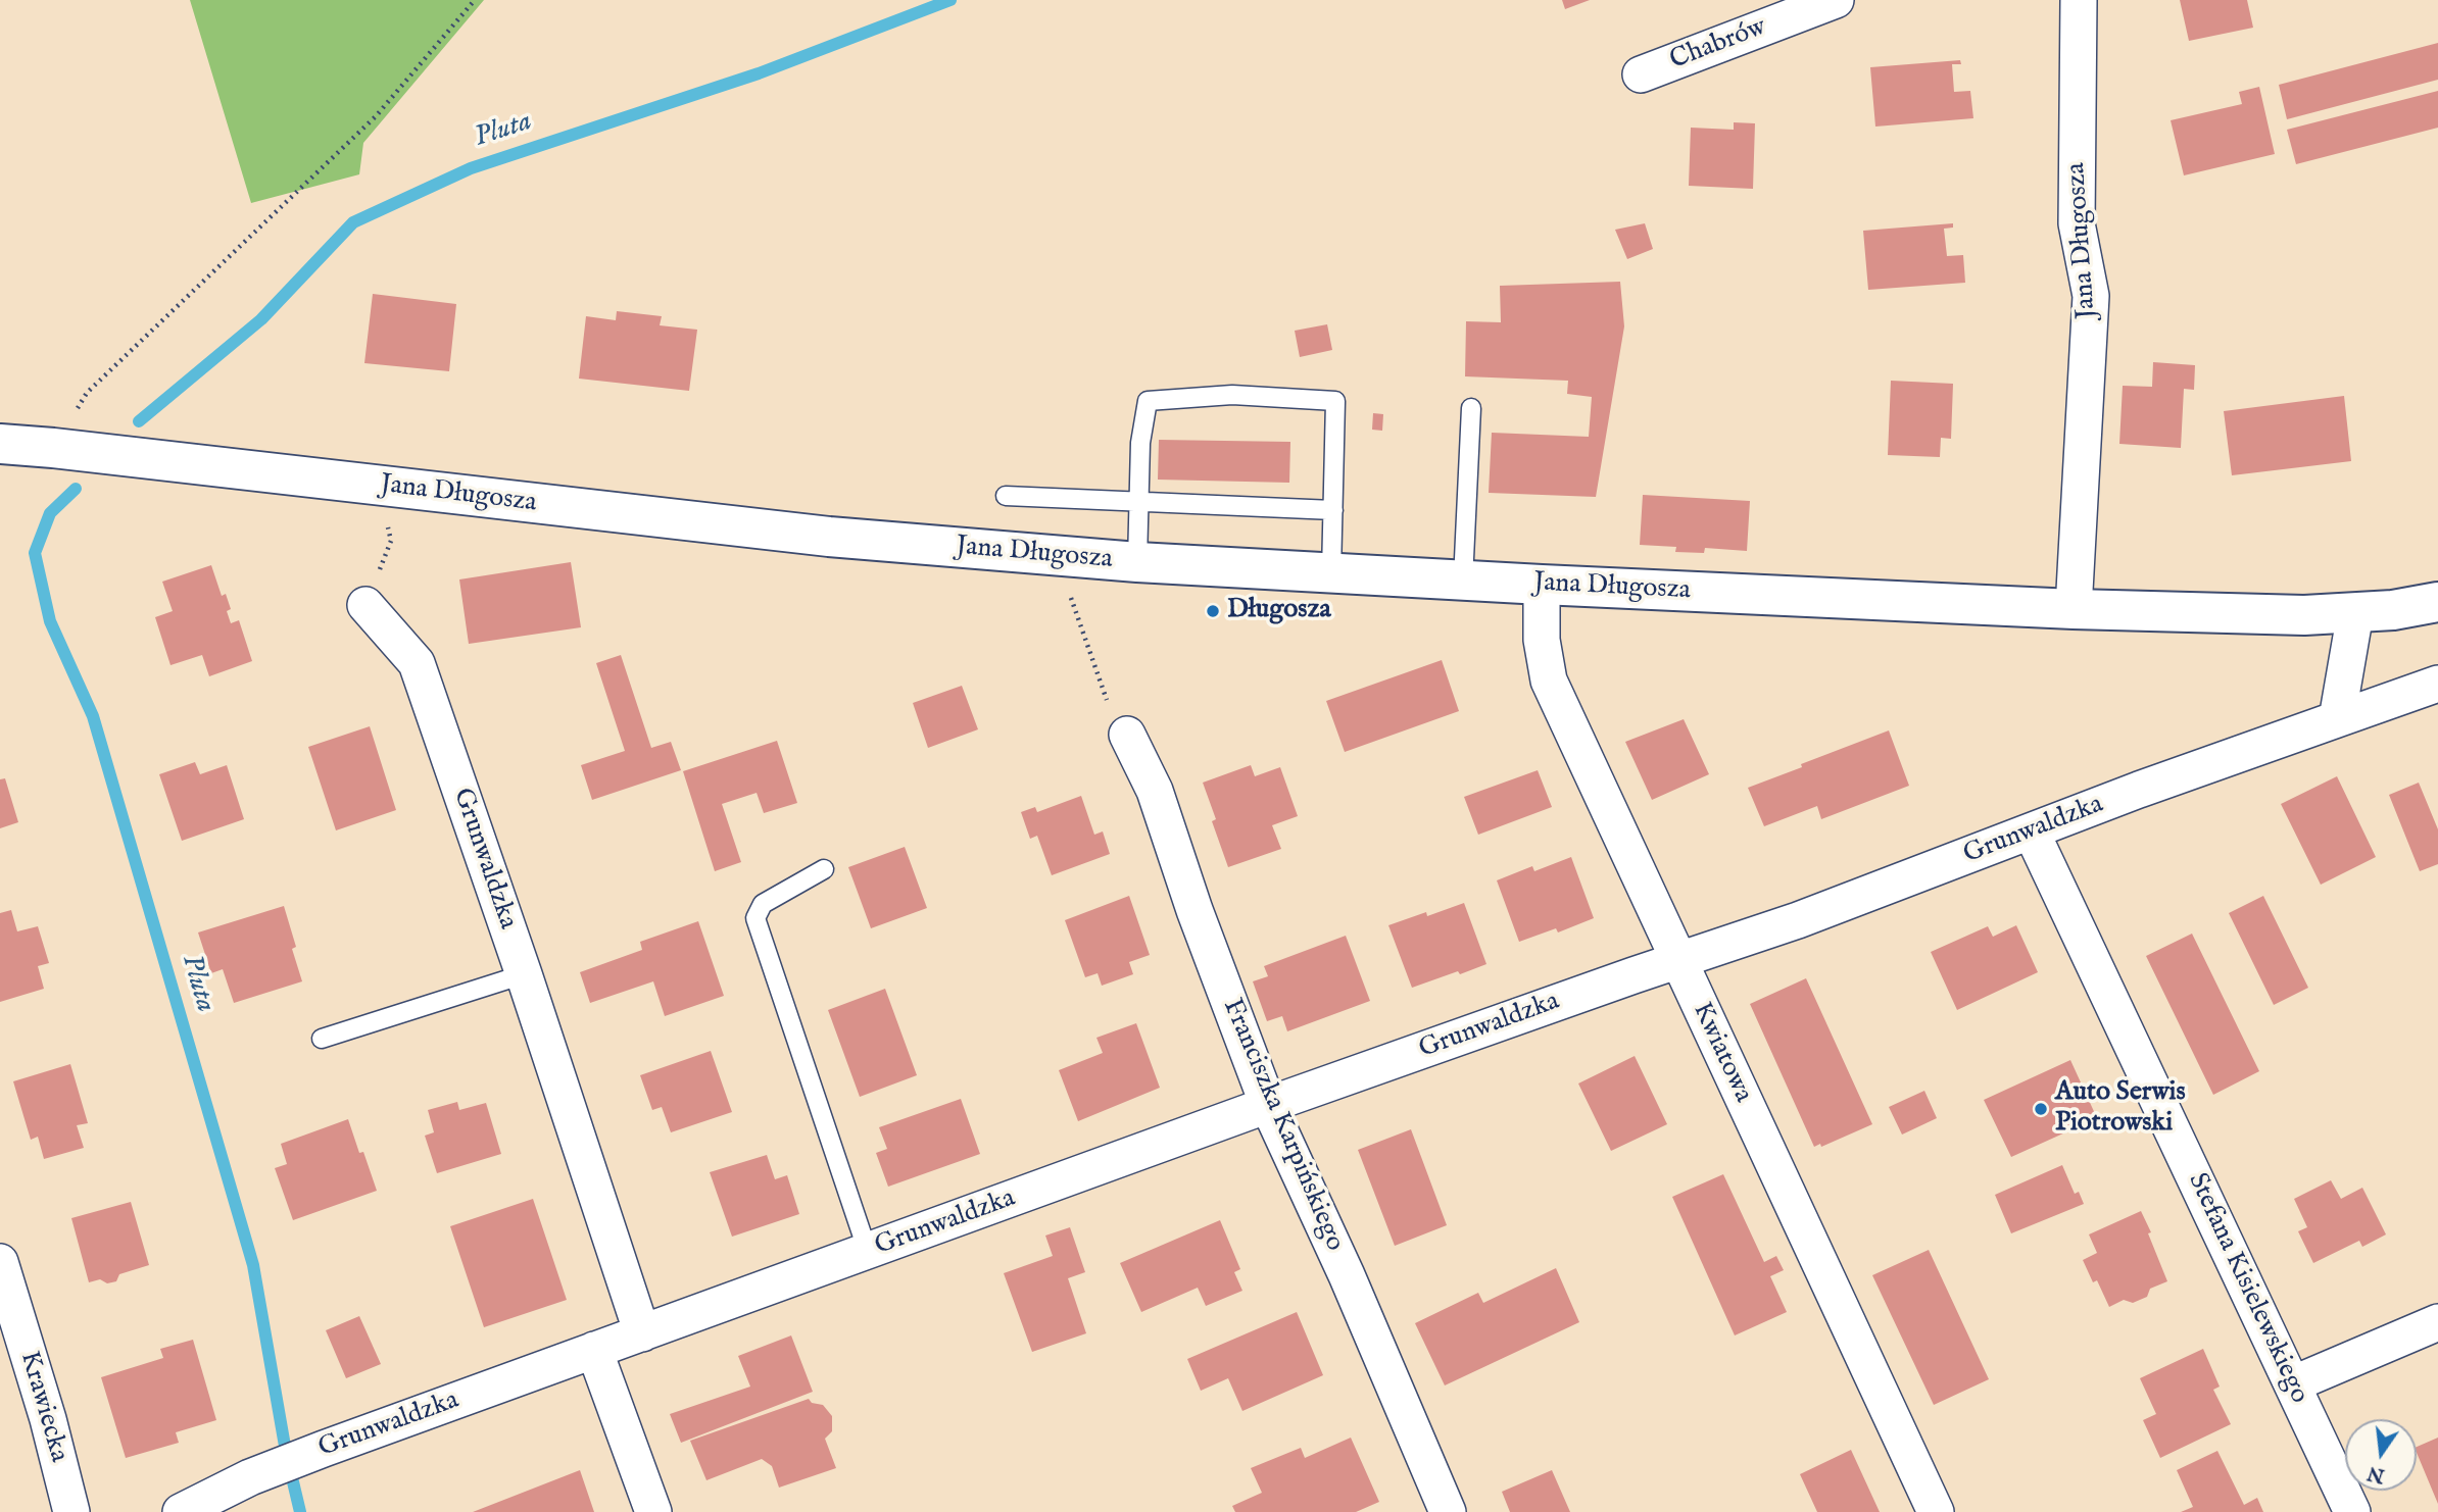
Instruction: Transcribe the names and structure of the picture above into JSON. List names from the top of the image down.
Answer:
{
  "streets": {
    "street": [
      "Chabrów",
      "Jana Długosza",
      "Grunwaldzka",
      "Kwiatowa",
      "Franciszka Karpińskiego",
      "Stefana Kisielewskiego",
      "Krawiecka"
    ]
  },
  "crossings": [
    ["Jana Długosza", "Kwiatowa"],
    ["Grunwaldzka", "Kwiatowa"],
    ["Grunwaldzka", "Franciszka Karpińskiego"],
    ["Grunwaldzka", "Stefana Kisielewskiego"]
  ],
  "water": ["Pluta"],
  "places": ["Długosza", "Auto Serwis Piotrowski"],
  "north": "bottom"
}
